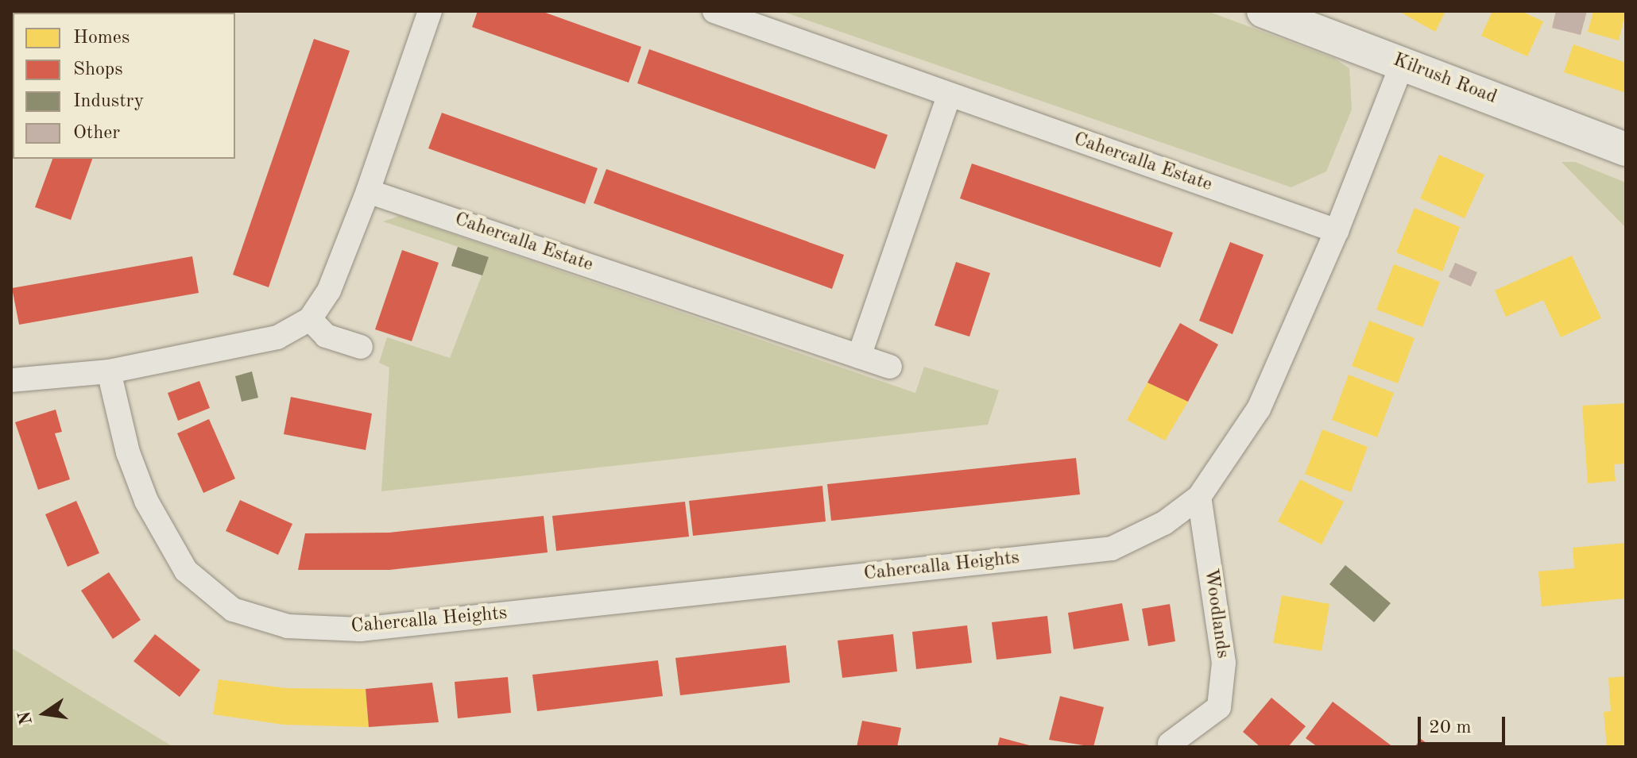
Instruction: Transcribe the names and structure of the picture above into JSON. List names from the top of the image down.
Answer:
{
  "streets": {
    "main road": ["Kilrush Road"],
    "street": ["Cahercalla Estate", "Cahercalla Heights", "Woodlands"]
  },
  "crossings": [
    ["Cahercalla Heights", "Woodlands"]
  ],
  "legend": [
    "Homes",
    "Shops",
    "Industry",
    "Other"
  ],
  "scale_bar": "20 m",
  "north": "left"
}
